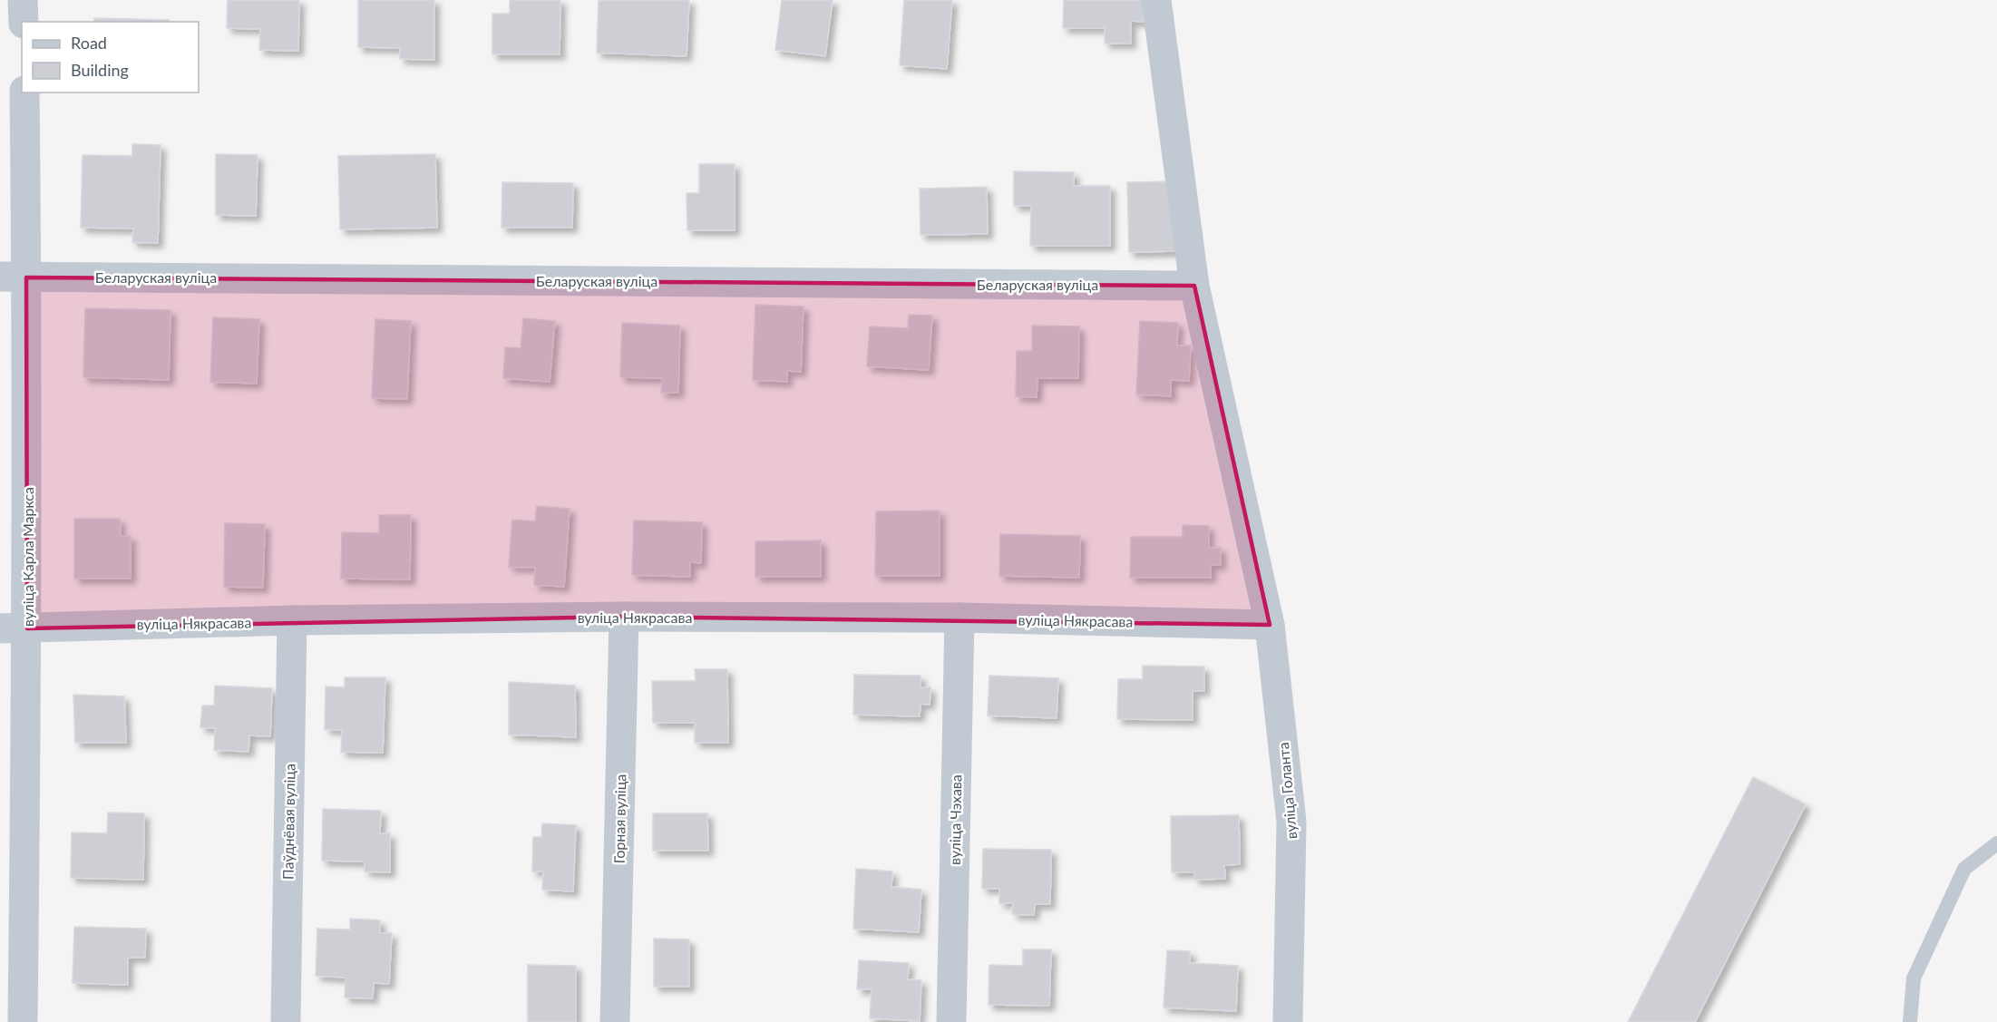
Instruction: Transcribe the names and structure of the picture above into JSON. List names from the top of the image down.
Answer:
{
  "streets": {
    "street": [
      "Беларуская вуліца",
      "вуліца Карла Маркса",
      "вуліца Някрасава",
      "вуліца Голанта",
      "Горная вуліца",
      "вуліца Чэхава",
      "Паўднёвая вуліца"
    ]
  },
  "crossings": [
    ["Беларуская вуліца", "вуліца Карла Маркса"],
    ["Беларуская вуліца", "вуліца Голанта"],
    ["вуліца Карла Маркса", "вуліца Някрасава"],
    ["вуліца Някрасава", "вуліца Голанта"],
    ["вуліца Някрасава", "Горная вуліца"],
    ["вуліца Някрасава", "вуліца Чэхава"],
    ["вуліца Някрасава", "Паўднёвая вуліца"]
  ],
  "legend": ["Road", "Building"]
}
